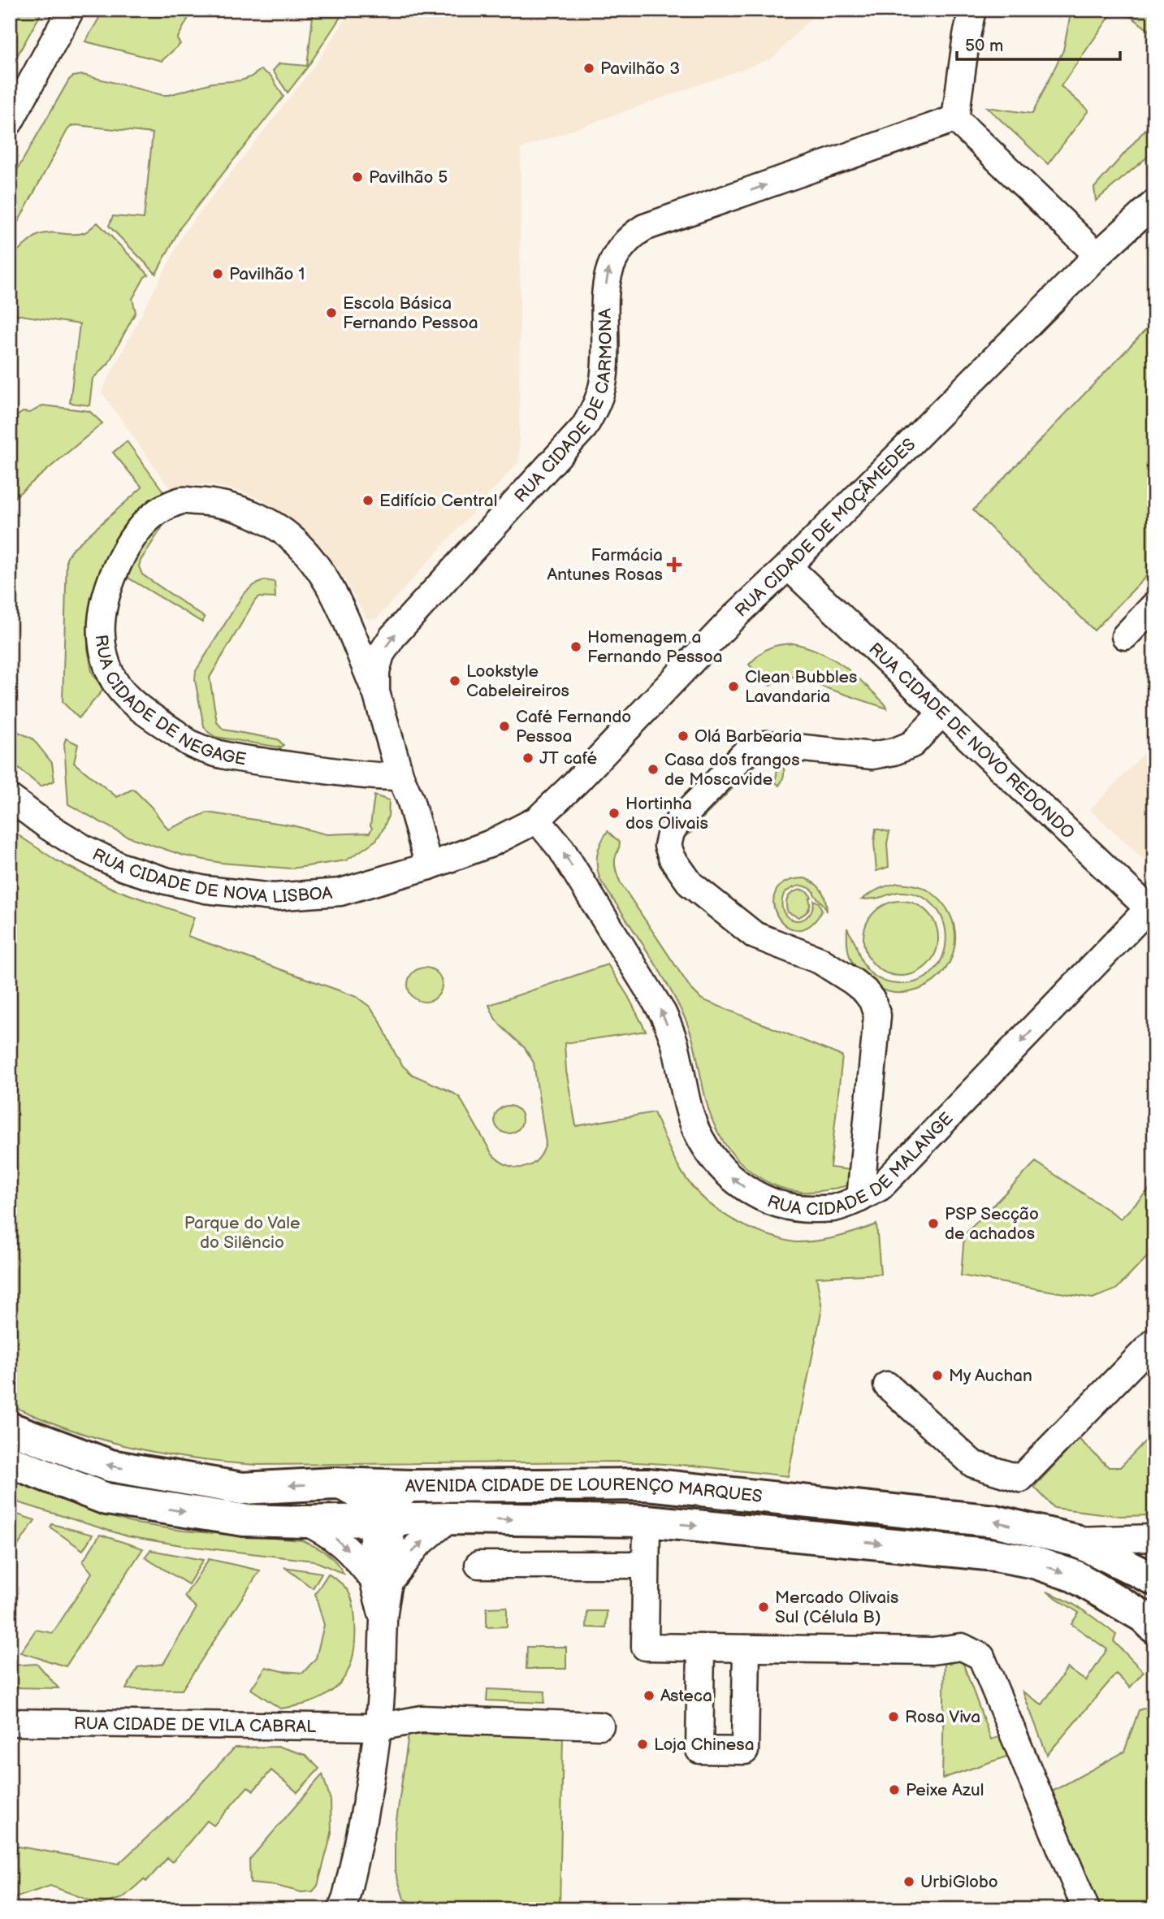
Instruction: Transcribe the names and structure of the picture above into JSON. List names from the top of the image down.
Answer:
{
  "streets": {
    "street": [
      "RUA CIDADE DE CARMONA",
      "RUA CIDADE DE MOÇÂMEDES",
      "RUA CIDADE DE NEGAGE",
      "RUA CIDADE DE NOVO REDONDO",
      "RUA CIDADE DE NOVA LISBOA",
      "RUA CIDADE DE MALANGE",
      "AVENIDA CIDADE DE LOURENÇO MARQUES",
      "RUA CIDADE DE VILA CABRAL"
    ]
  },
  "crossings": [
    ["RUA CIDADE DE CARMONA", "RUA CIDADE DE MOÇÂMEDES"],
    ["RUA CIDADE DE CARMONA", "RUA CIDADE DE NEGAGE"],
    ["RUA CIDADE DE CARMONA", "RUA CIDADE DE NOVA LISBOA"],
    ["RUA CIDADE DE MOÇÂMEDES", "RUA CIDADE DE NOVO REDONDO"],
    ["RUA CIDADE DE MOÇÂMEDES", "RUA CIDADE DE NOVA LISBOA"],
    ["RUA CIDADE DE MOÇÂMEDES", "RUA CIDADE DE MALANGE"],
    ["RUA CIDADE DE NOVO REDONDO", "RUA CIDADE DE MALANGE"]
  ],
  "one_way": ["RUA CIDADE DE CARMONA"],
  "parks": ["Parque do Vale do Silêncio"],
  "places": {
    "other": [
      "Pavilhão 3",
      "Pavilhão 5",
      "Pavilhão 1",
      "Escola Básica Fernando Pessoa",
      "Edifício Central",
      "Homenagem a Fernando Pessoa",
      "Lookstyle Cabeleireiros",
      "Clean Bubbles Lavandaria",
      "Café Fernando Pessoa",
      "Olá Barbearia",
      "JT café",
      "Casa dos frangos de Moscavide",
      "Hortinha dos Olivais",
      "PSP Secção de achados",
      "My Auchan",
      "Mercado Olivais Sul (Célula B)",
      "Asteca",
      "Rosa Viva",
      "Loja Chinesa",
      "Peixe Azul",
      "UrbiGlobo"
    ],
    "health": ["Farmácia Antunes Rosas"]
  },
  "scale_bar": "50 m"
}
